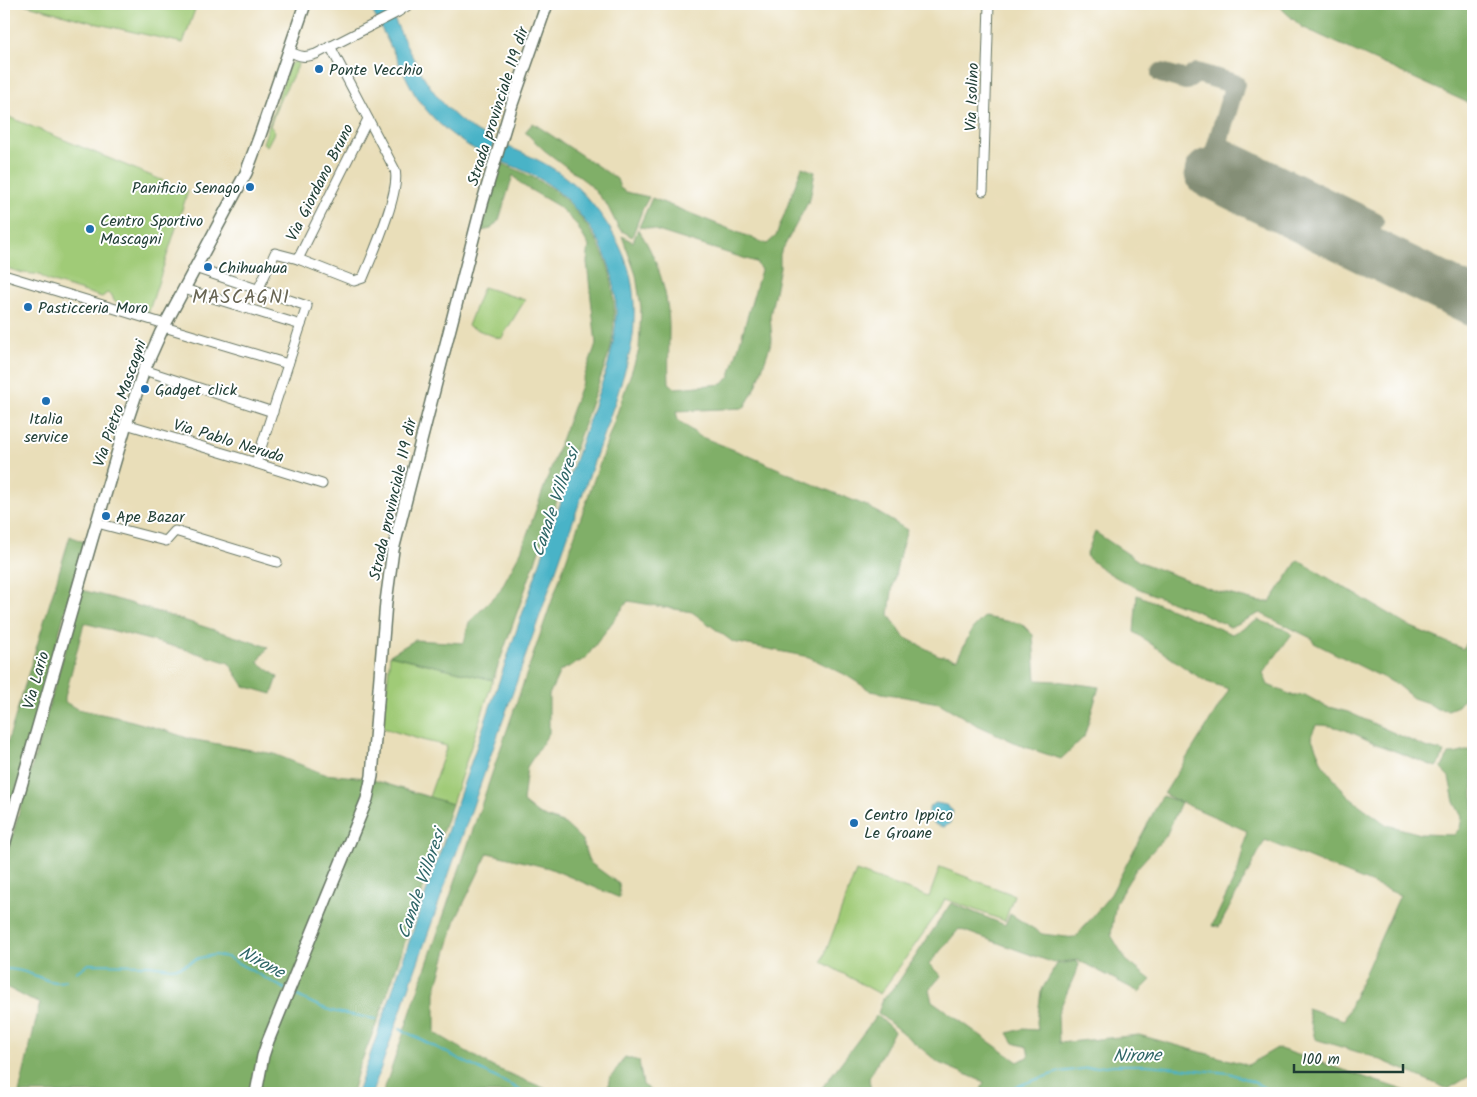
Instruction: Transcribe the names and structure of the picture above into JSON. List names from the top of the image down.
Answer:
{
  "streets": {
    "street": [
      "Via Isolino",
      "Strada provinciale 119 dir",
      "Via Giordano Bruno",
      "Via Pietro Mascagni",
      "Via Pablo Neruda",
      "Via Lario"
    ]
  },
  "crossings": [
    ["Via Pietro Mascagni", "Via Pablo Neruda"],
    ["Via Pietro Mascagni", "Via Lario"]
  ],
  "districts": ["MASCAGNI"],
  "water": ["Canale Villoresi", "Nirone"],
  "places": [
    "Ponte Vecchio",
    "Panificio Senago",
    "Centro Sportivo Mascagni",
    "Chihuahua",
    "Pasticceria Moro",
    "Gadget click",
    "Italia service",
    "Ape Bazar",
    "Centro Ippico Le Groane"
  ],
  "scale_bar": "100 m"
}
